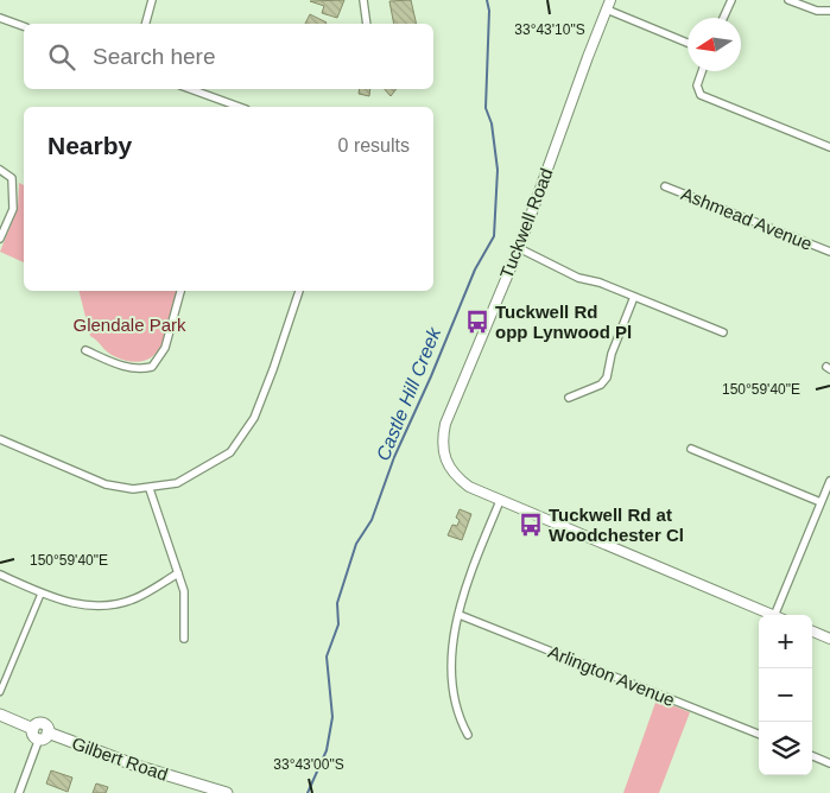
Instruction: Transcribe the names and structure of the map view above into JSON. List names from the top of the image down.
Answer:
{
  "streets": {
    "main road": ["Gilbert Road"],
    "street": ["Ashmead Avenue", "Tuckwell Road", "Arlington Avenue"]
  },
  "water": ["Castle Hill Creek"],
  "parks": ["Glendale Park"],
  "places": {
    "bus stop": ["Tuckwell Rd opp Lynwood Pl", "Tuckwell Rd at Woodchester Cl"]
  },
  "north": "left",
  "page": {
    "search": "Search here",
    "heading": ["Nearby", "0 results"],
    "map_buttons": ["+", "−"]
  },
  "coordinates": ["33°43'10\"S", "150°59'40\"E", "33°43'00\"S"]
}
